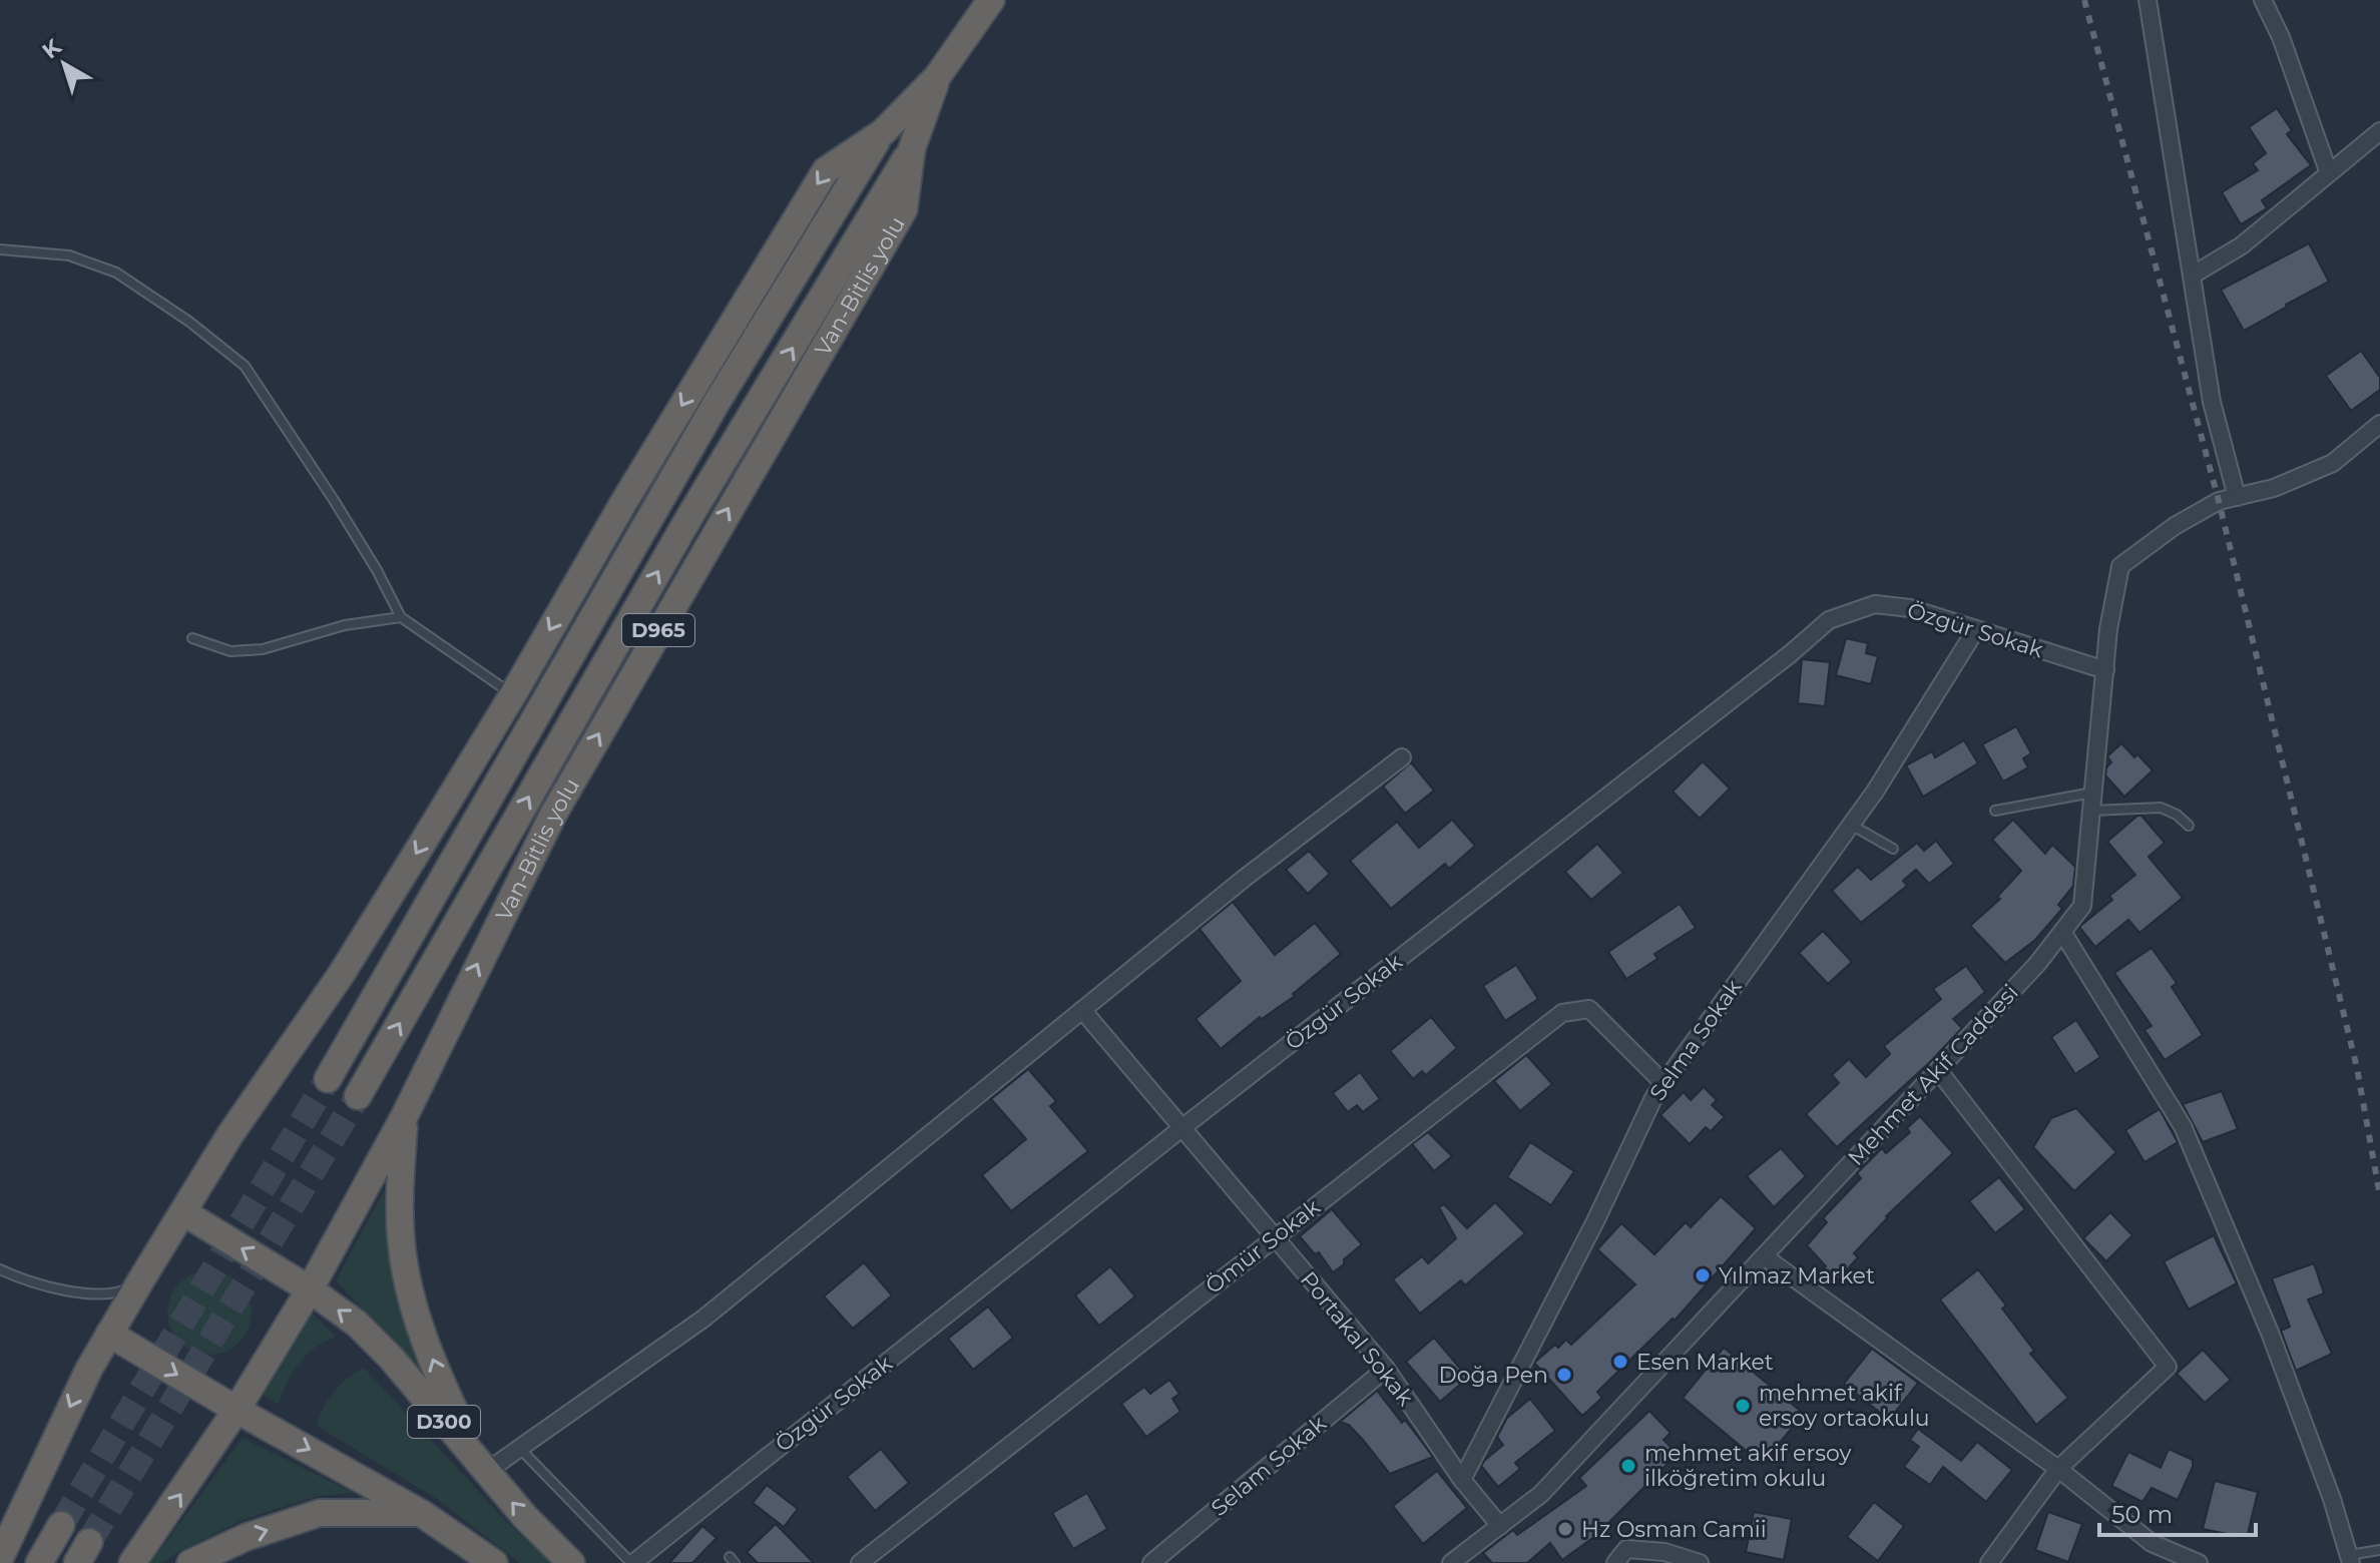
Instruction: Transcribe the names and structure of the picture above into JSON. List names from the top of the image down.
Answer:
{
  "streets": {
    "highway": ["Van-Bitlis yolu", "D965", "D300"],
    "street": [
      "Özgür Sokak",
      "Selma Sokak",
      "Mehmet Akif Caddesi",
      "Ömür Sokak",
      "Portakal Sokak",
      "Selam Sokak"
    ]
  },
  "crossings": [
    ["Van-Bitlis yolu", "D300"],
    ["Özgür Sokak", "Selma Sokak"],
    ["Özgür Sokak", "Mehmet Akif Caddesi"],
    ["Özgür Sokak", "Portakal Sokak"],
    ["Selma Sokak", "Ömür Sokak"],
    ["Selma Sokak", "Portakal Sokak"],
    ["Mehmet Akif Caddesi", "Portakal Sokak"],
    ["Ömür Sokak", "Portakal Sokak"],
    ["Portakal Sokak", "Selam Sokak"]
  ],
  "places": [
    "Yılmaz Market",
    "Esen Market",
    "Doğa Pen",
    "mehmet akif ersoy ortaokulu",
    "mehmet akif ersoy ilköğretim okulu",
    "Hz Osman Camii"
  ],
  "scale_bar": "50 m",
  "north": "top left"
}
